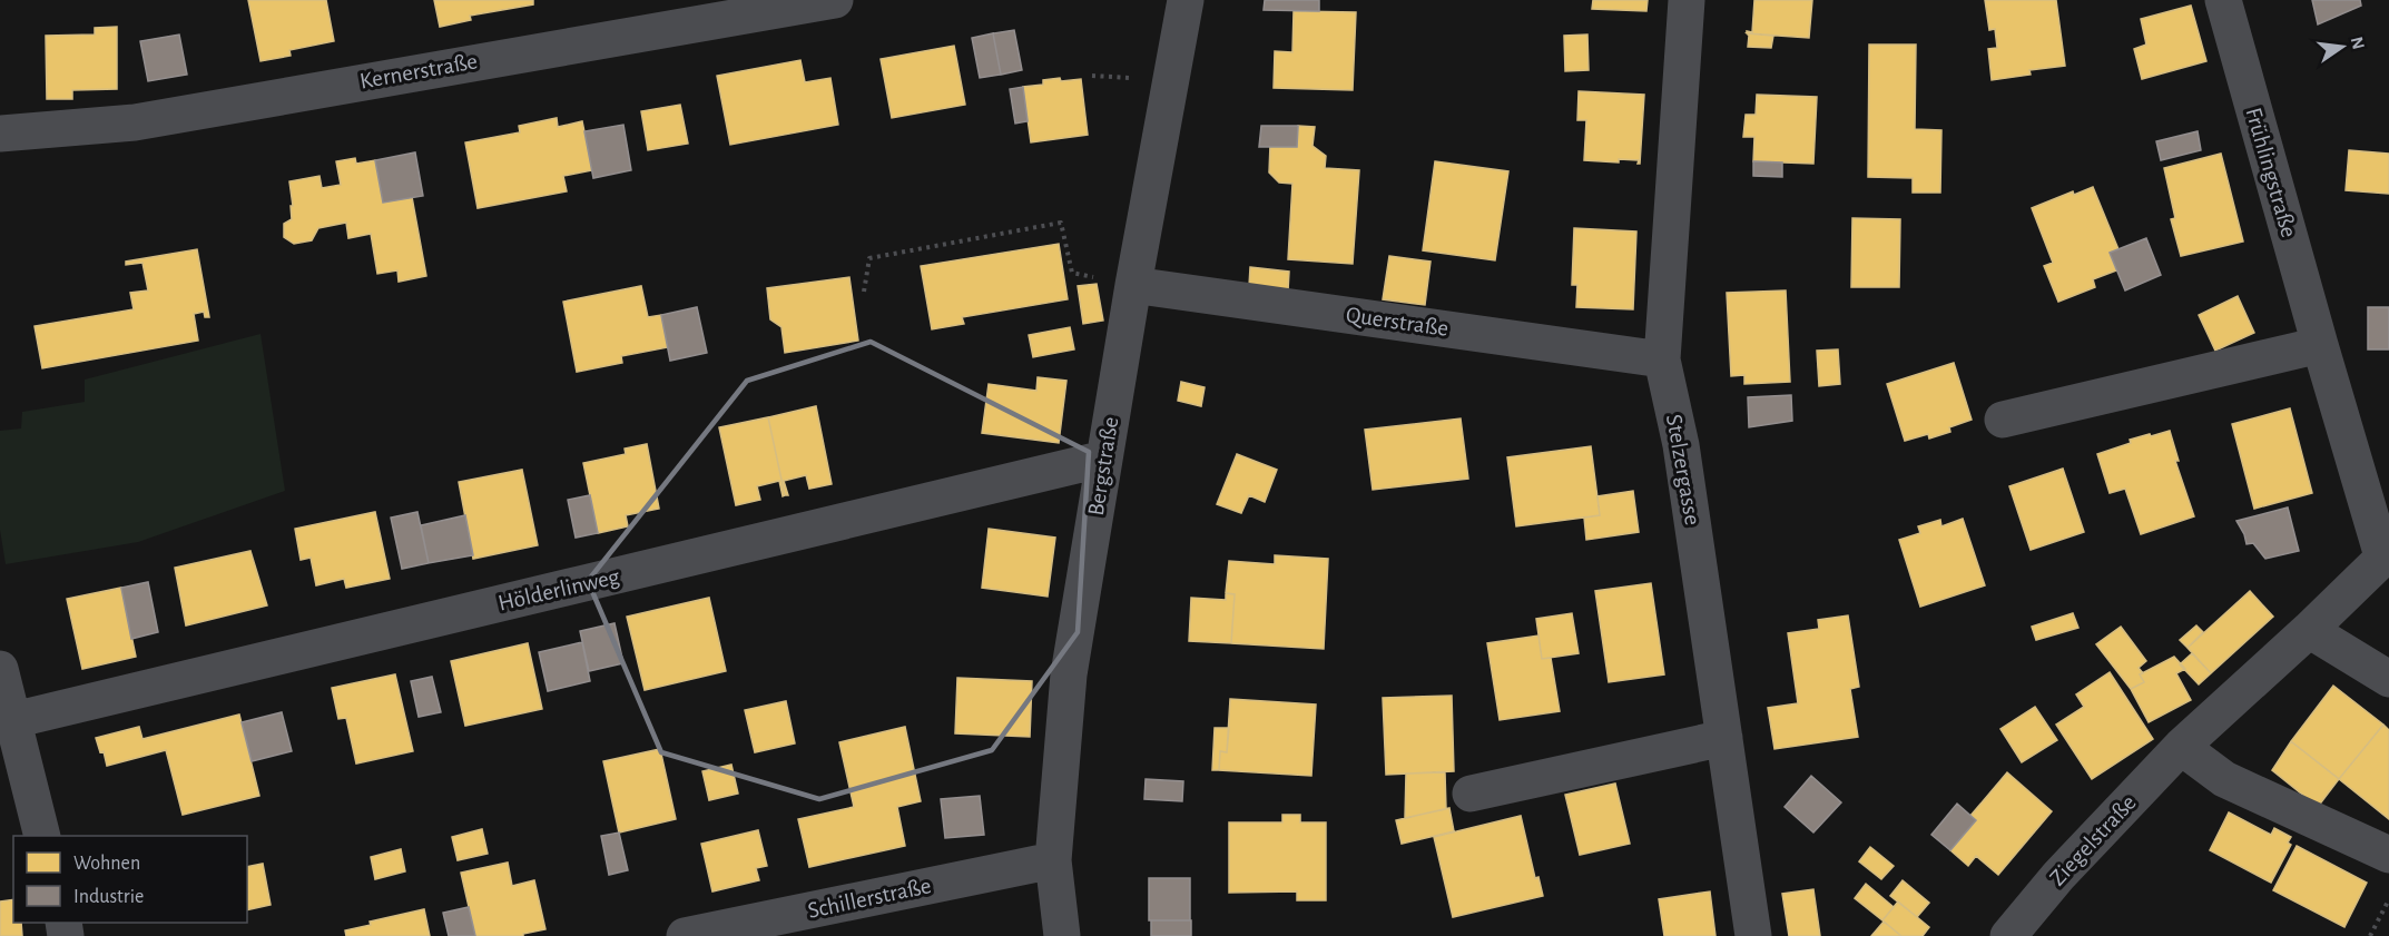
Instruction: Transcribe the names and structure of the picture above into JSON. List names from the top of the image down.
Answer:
{
  "streets": {
    "street": [
      "Kernerstraße",
      "Frühlingstraße",
      "Querstraße",
      "Bergstraße",
      "Stelzergasse",
      "Hölderlinweg",
      "Ziegelstraße",
      "Schillerstraße"
    ]
  },
  "crossings": [
    ["Frühlingstraße", "Ziegelstraße"],
    ["Querstraße", "Bergstraße"],
    ["Querstraße", "Stelzergasse"],
    ["Bergstraße", "Hölderlinweg"],
    ["Bergstraße", "Schillerstraße"]
  ],
  "legend": ["Wohnen", "Industrie"],
  "north": "right"
}
